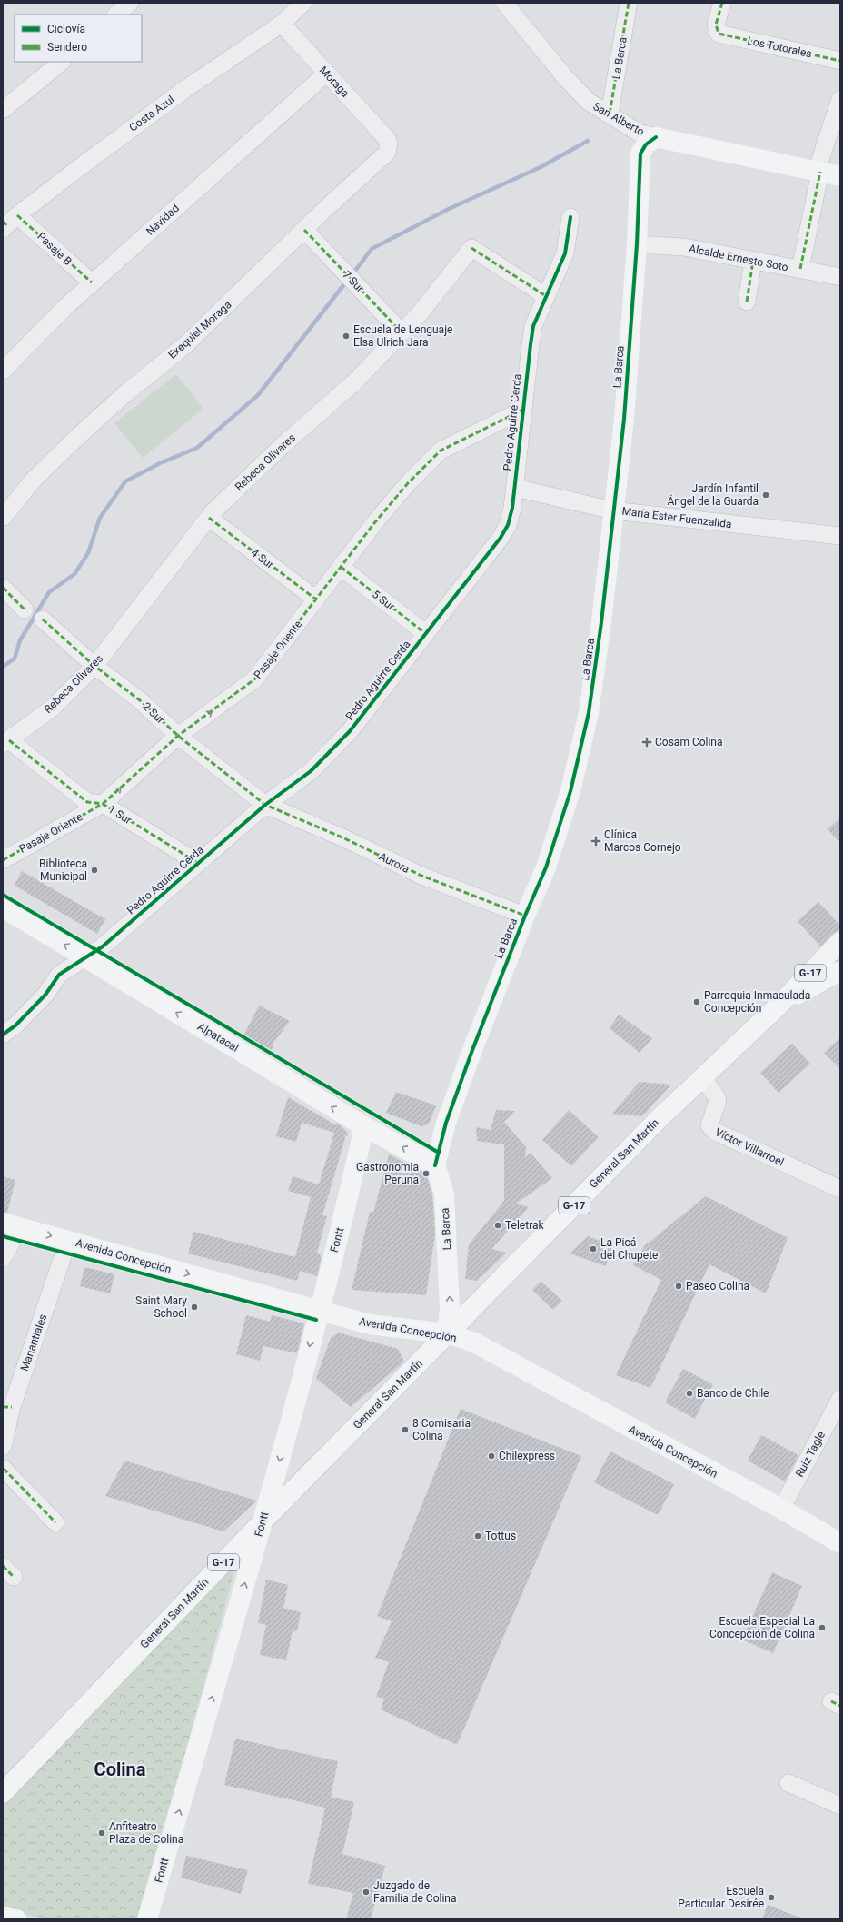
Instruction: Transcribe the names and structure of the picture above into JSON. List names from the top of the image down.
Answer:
{
  "streets": {
    "main road": [
      "La Barca",
      "San Alberto",
      "G-17",
      "Alpatacal",
      "General San Martín",
      "Fontt",
      "Avenida Concepción"
    ],
    "street": [
      "Los Totorales",
      "Moraga",
      "Costa Azul",
      "Navidad",
      "Pasaje B",
      "Alcalde Ernesto Soto",
      "7 Sur",
      "Exequiel Moraga",
      "Pedro Aguirre Cerda",
      "Rebeca Olivares",
      "María Ester Fuenzalida",
      "4 Sur",
      "5 Sur",
      "Pasaje Oriente",
      "2 Sur",
      "1 Sur",
      "Aurora",
      "Víctor Villarroel",
      "Manantiales",
      "Ruiz Tagle"
    ]
  },
  "crossings": [
    ["La Barca", "San Alberto"],
    ["La Barca", "Alcalde Ernesto Soto"],
    ["La Barca", "María Ester Fuenzalida"],
    ["La Barca", "Aurora"],
    ["La Barca", "Alpatacal"],
    ["La Barca", "General San Martín"],
    ["La Barca", "Avenida Concepción"],
    ["Moraga", "Costa Azul"],
    ["Moraga", "Navidad"],
    ["Moraga", "Exequiel Moraga"],
    ["Costa Azul", "Pasaje B"],
    ["Navidad", "Pasaje B"],
    ["7 Sur", "Exequiel Moraga"],
    ["7 Sur", "Rebeca Olivares"],
    ["Pedro Aguirre Cerda", "Rebeca Olivares"],
    ["Pedro Aguirre Cerda", "María Ester Fuenzalida"],
    ["Pedro Aguirre Cerda", "5 Sur"],
    ["Pedro Aguirre Cerda", "Pasaje Oriente"],
    ["Pedro Aguirre Cerda", "2 Sur"],
    ["Pedro Aguirre Cerda", "1 Sur"],
    ["Pedro Aguirre Cerda", "Aurora"],
    ["Pedro Aguirre Cerda", "Alpatacal"],
    ["Rebeca Olivares", "4 Sur"],
    ["Rebeca Olivares", "2 Sur"],
    ["Rebeca Olivares", "1 Sur"],
    ["4 Sur", "Pasaje Oriente"],
    ["5 Sur", "Pasaje Oriente"],
    ["Pasaje Oriente", "2 Sur"],
    ["Pasaje Oriente", "1 Sur"],
    ["2 Sur", "Aurora"],
    ["Alpatacal", "Fontt"],
    ["Víctor Villarroel", "General San Martín"],
    ["General San Martín", "Fontt"],
    ["General San Martín", "Avenida Concepción"],
    ["Fontt", "Avenida Concepción"],
    ["Avenida Concepción", "Manantiales"],
    ["Avenida Concepción", "Ruiz Tagle"]
  ],
  "one_way": ["Pasaje Oriente", "Alpatacal", "Avenida Concepción"],
  "districts": ["Colina"],
  "places": {
    "other": [
      "Escuela de Lenguaje Elsa Ulrich Jara",
      "Jardín Infantil Ángel de la Guarda",
      "Biblioteca Municipal",
      "Parroquia Inmaculada Concepción",
      "Gastronomia Peruna",
      "Teletrak",
      "La Picá del Chupete",
      "Paseo Colina",
      "Saint Mary School",
      "Banco de Chile",
      "8 Comisaria Colina",
      "Chilexpress",
      "Tottus",
      "Escuela Especial La Concepción de Colina",
      "Anfiteatro Plaza de Colina",
      "Juzgado de Familia de Colina",
      "Escuela Particular Desirée"
    ],
    "health": ["Cosam Colina", "Clínica Marcos Cornejo"]
  },
  "legend": ["Ciclovía", "Sendero"]
}
